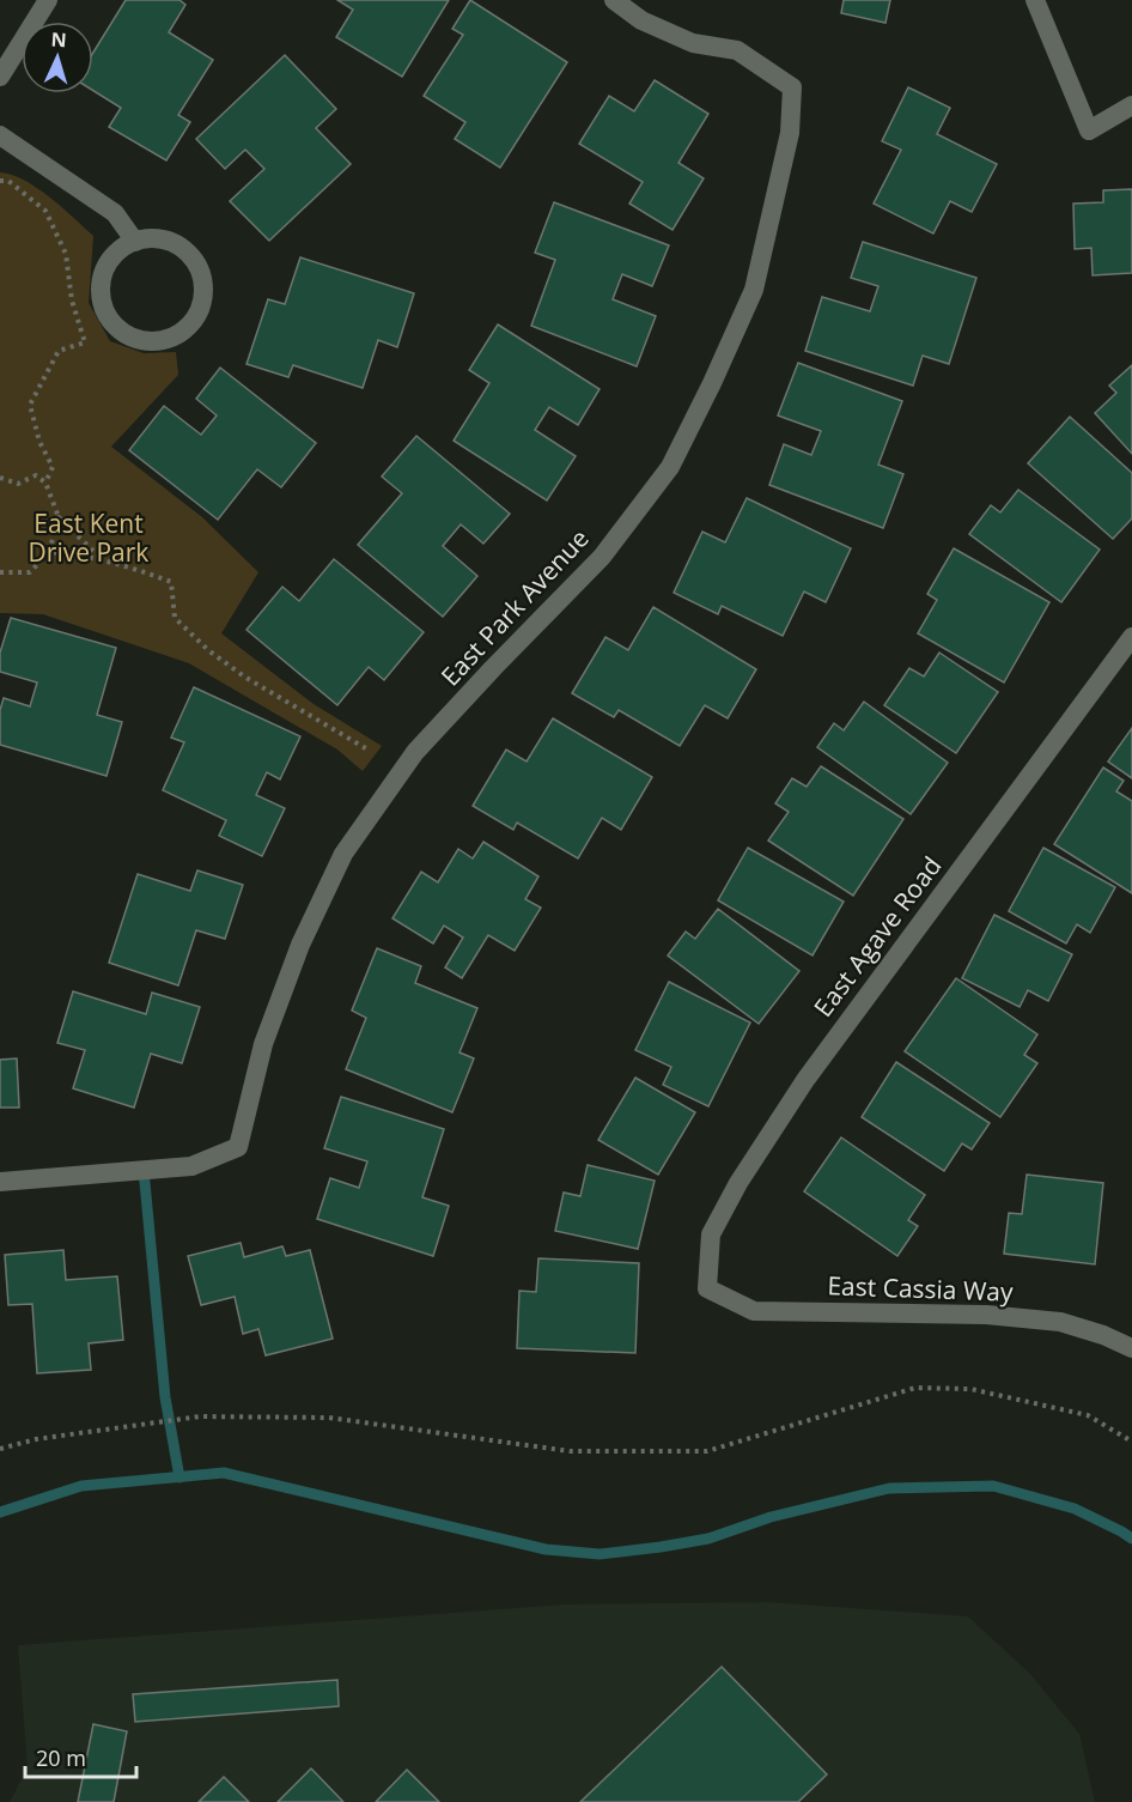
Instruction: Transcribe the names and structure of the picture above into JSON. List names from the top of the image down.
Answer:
{
  "streets": {
    "street": ["East Park Avenue", "East Agave Road", "East Cassia Way"]
  },
  "crossings": [
    ["East Agave Road", "East Cassia Way"]
  ],
  "parks": ["East Kent Drive Park"],
  "scale_bar": "20 m",
  "north": "top"
}
